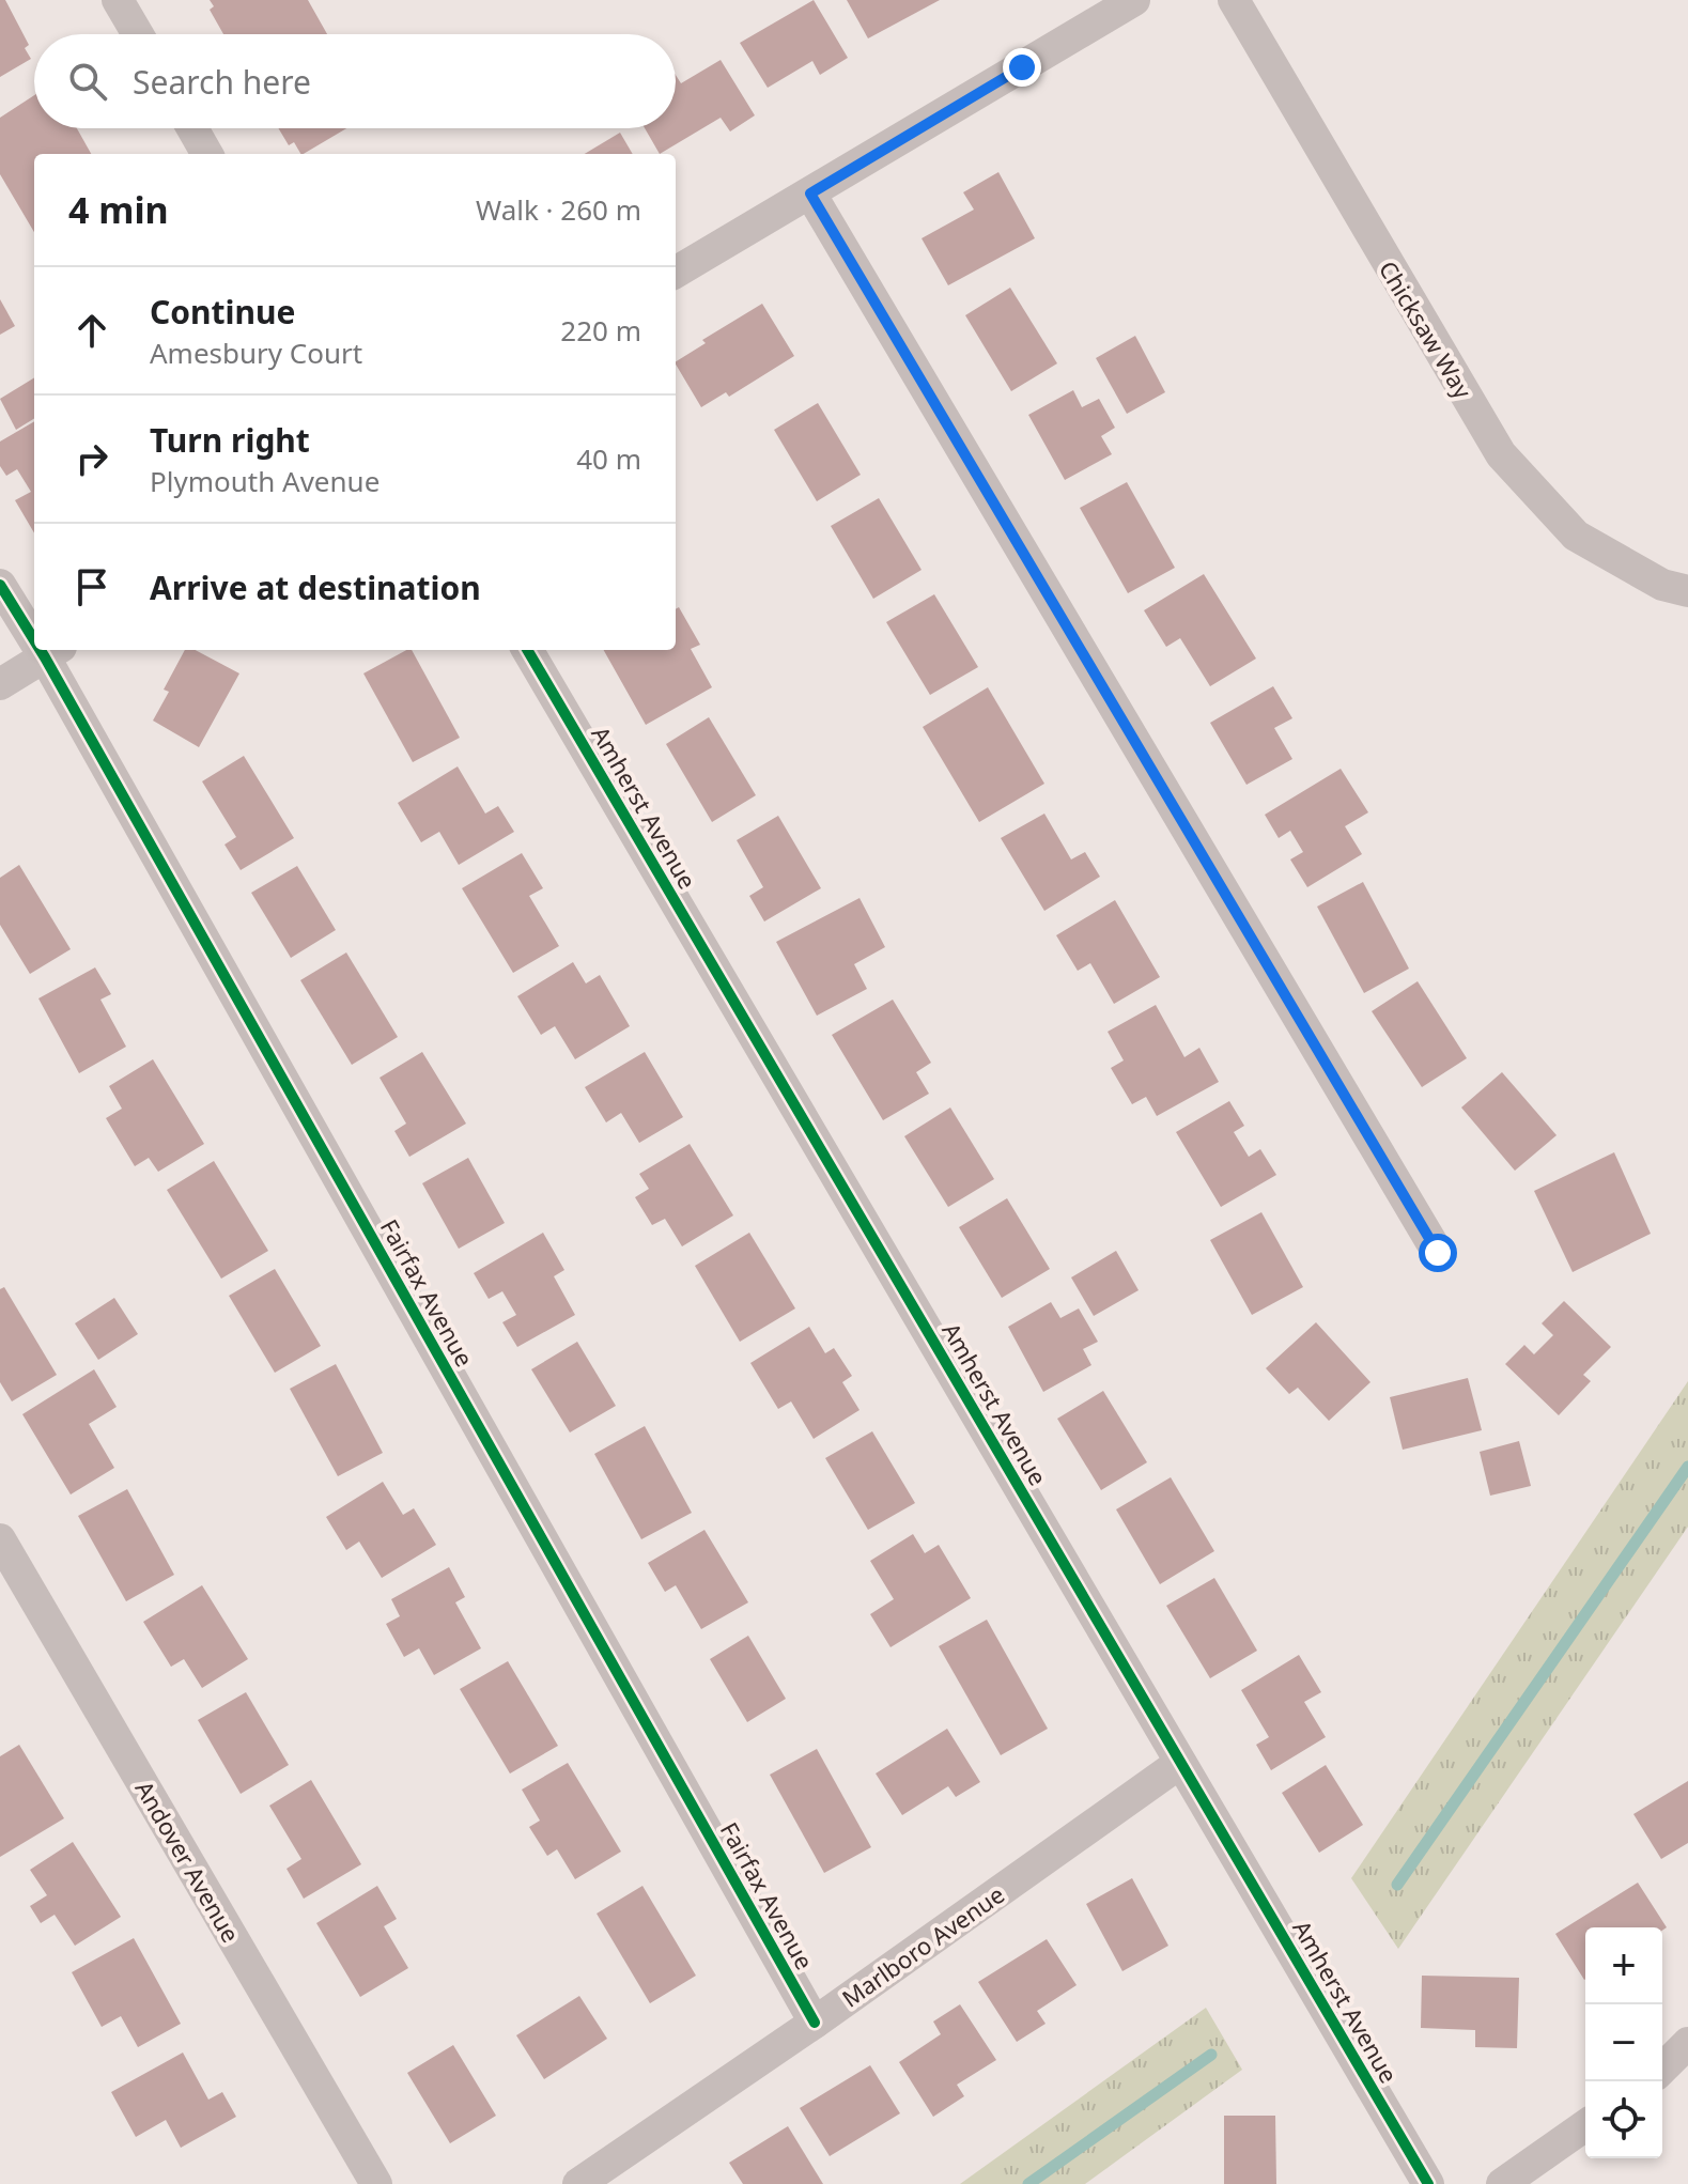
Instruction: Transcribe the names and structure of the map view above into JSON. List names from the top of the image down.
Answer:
{
  "streets": {
    "street": [
      "Chicksaw Way",
      "Amherst Avenue",
      "Fairfax Avenue",
      "Andover Avenue",
      "Marlboro Avenue"
    ]
  },
  "crossings": [
    ["Amherst Avenue", "Marlboro Avenue"],
    ["Fairfax Avenue", "Marlboro Avenue"]
  ],
  "page": {
    "search": "Search here",
    "heading": ["4 min", "Walk · 260 m"],
    "list": [
      ["Continue", "Amesbury Court", "220 m"],
      ["Turn right", "Plymouth Avenue", "40 m"],
      "Arrive at destination"
    ],
    "map_buttons": ["+", "−"]
  }
}
